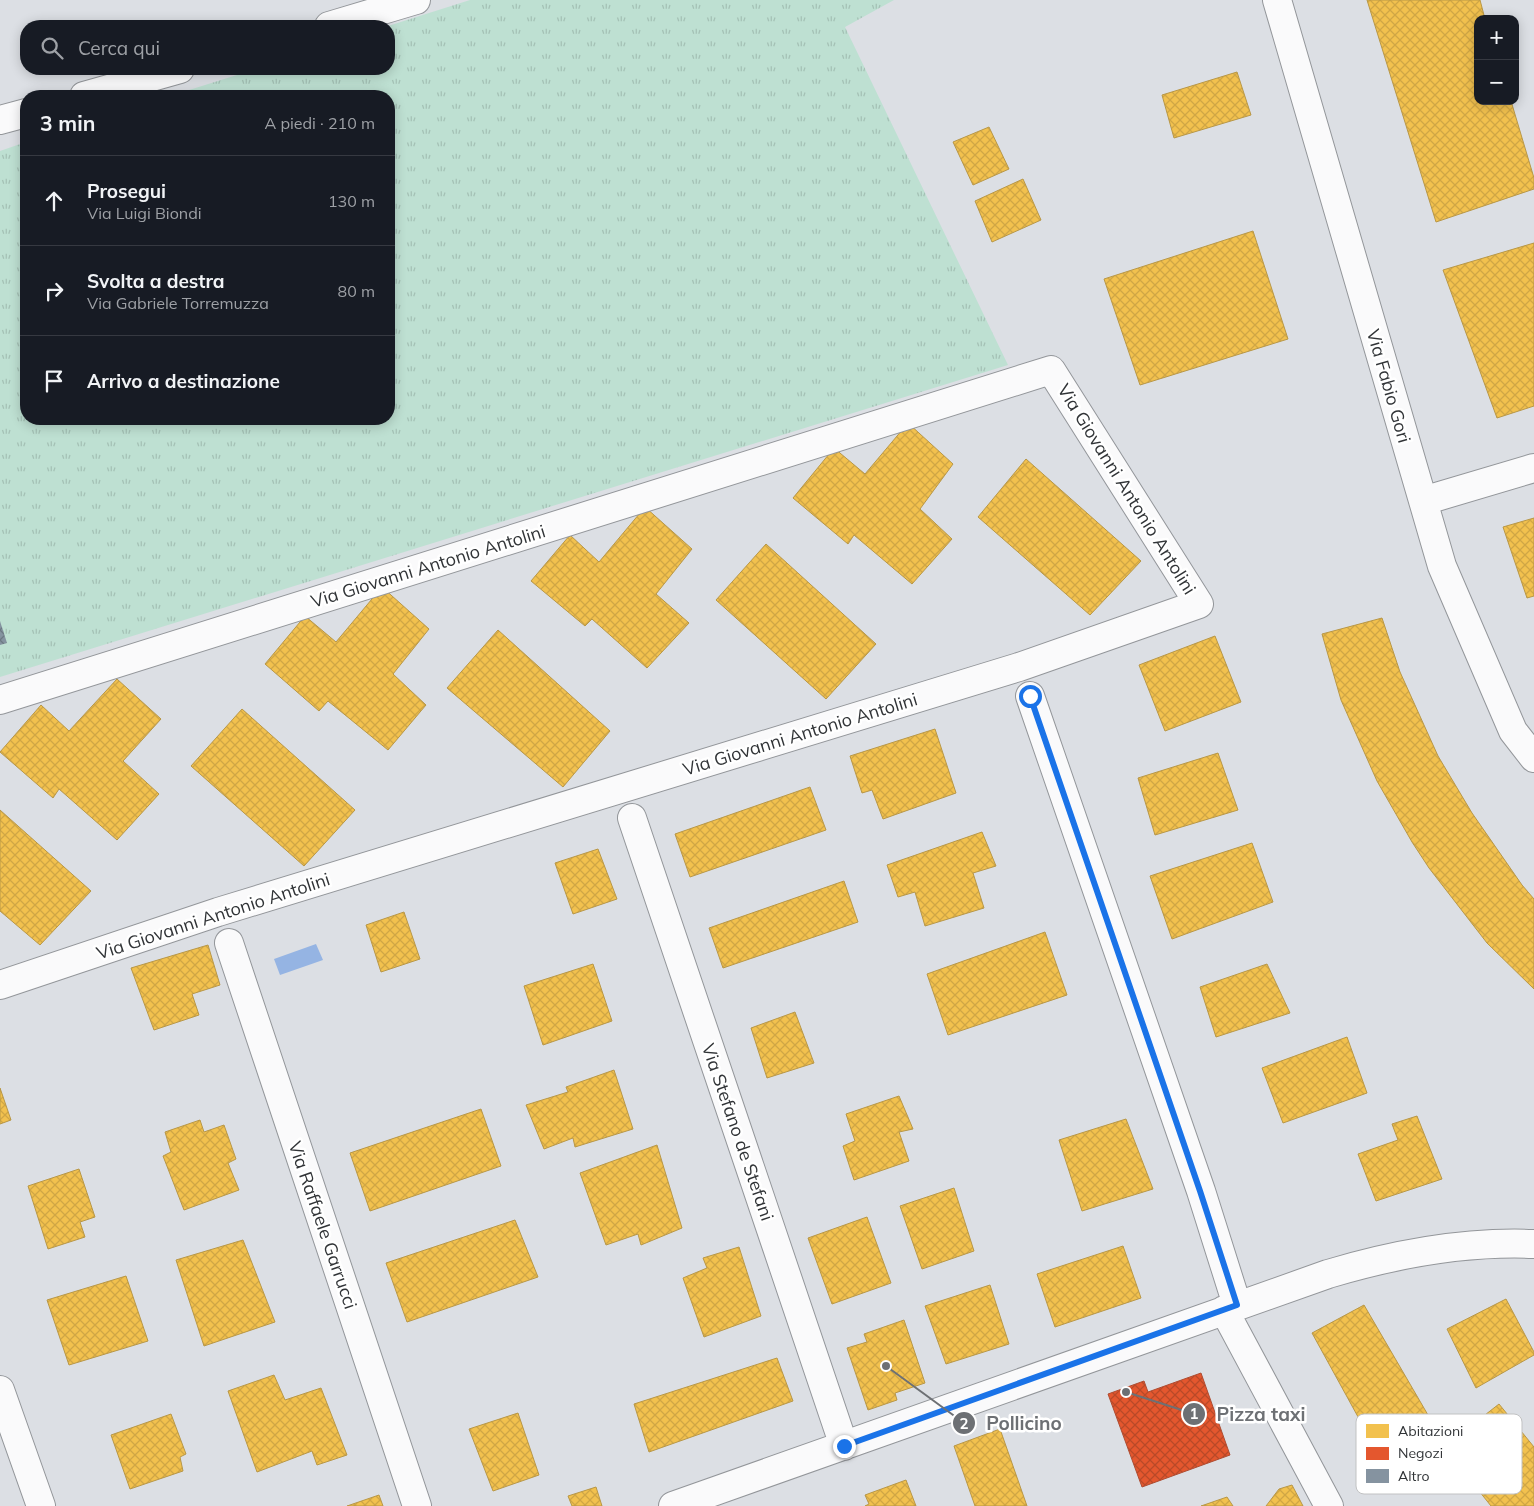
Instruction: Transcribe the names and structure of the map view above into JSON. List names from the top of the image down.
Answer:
{
  "streets": {
    "street": [
      "Via Fabio Gori",
      "Via Giovanni Antonio Antolini",
      "Via Stefano de Stefani",
      "Via Raffaele Garrucci"
    ]
  },
  "places": ["Pollicino", "Pizza taxi"],
  "legend": ["Abitazioni", "Negozi", "Altro"],
  "page": {
    "map_buttons": ["+", "−"],
    "search": "Cerca qui",
    "heading": ["3 min", "A piedi · 210 m"],
    "list": [
      ["Prosegui", "Via Luigi Biondi", "130 m"],
      ["Svolta a destra", "Via Gabriele Torremuzza", "80 m"],
      "Arrivo a destinazione"
    ]
  }
}
